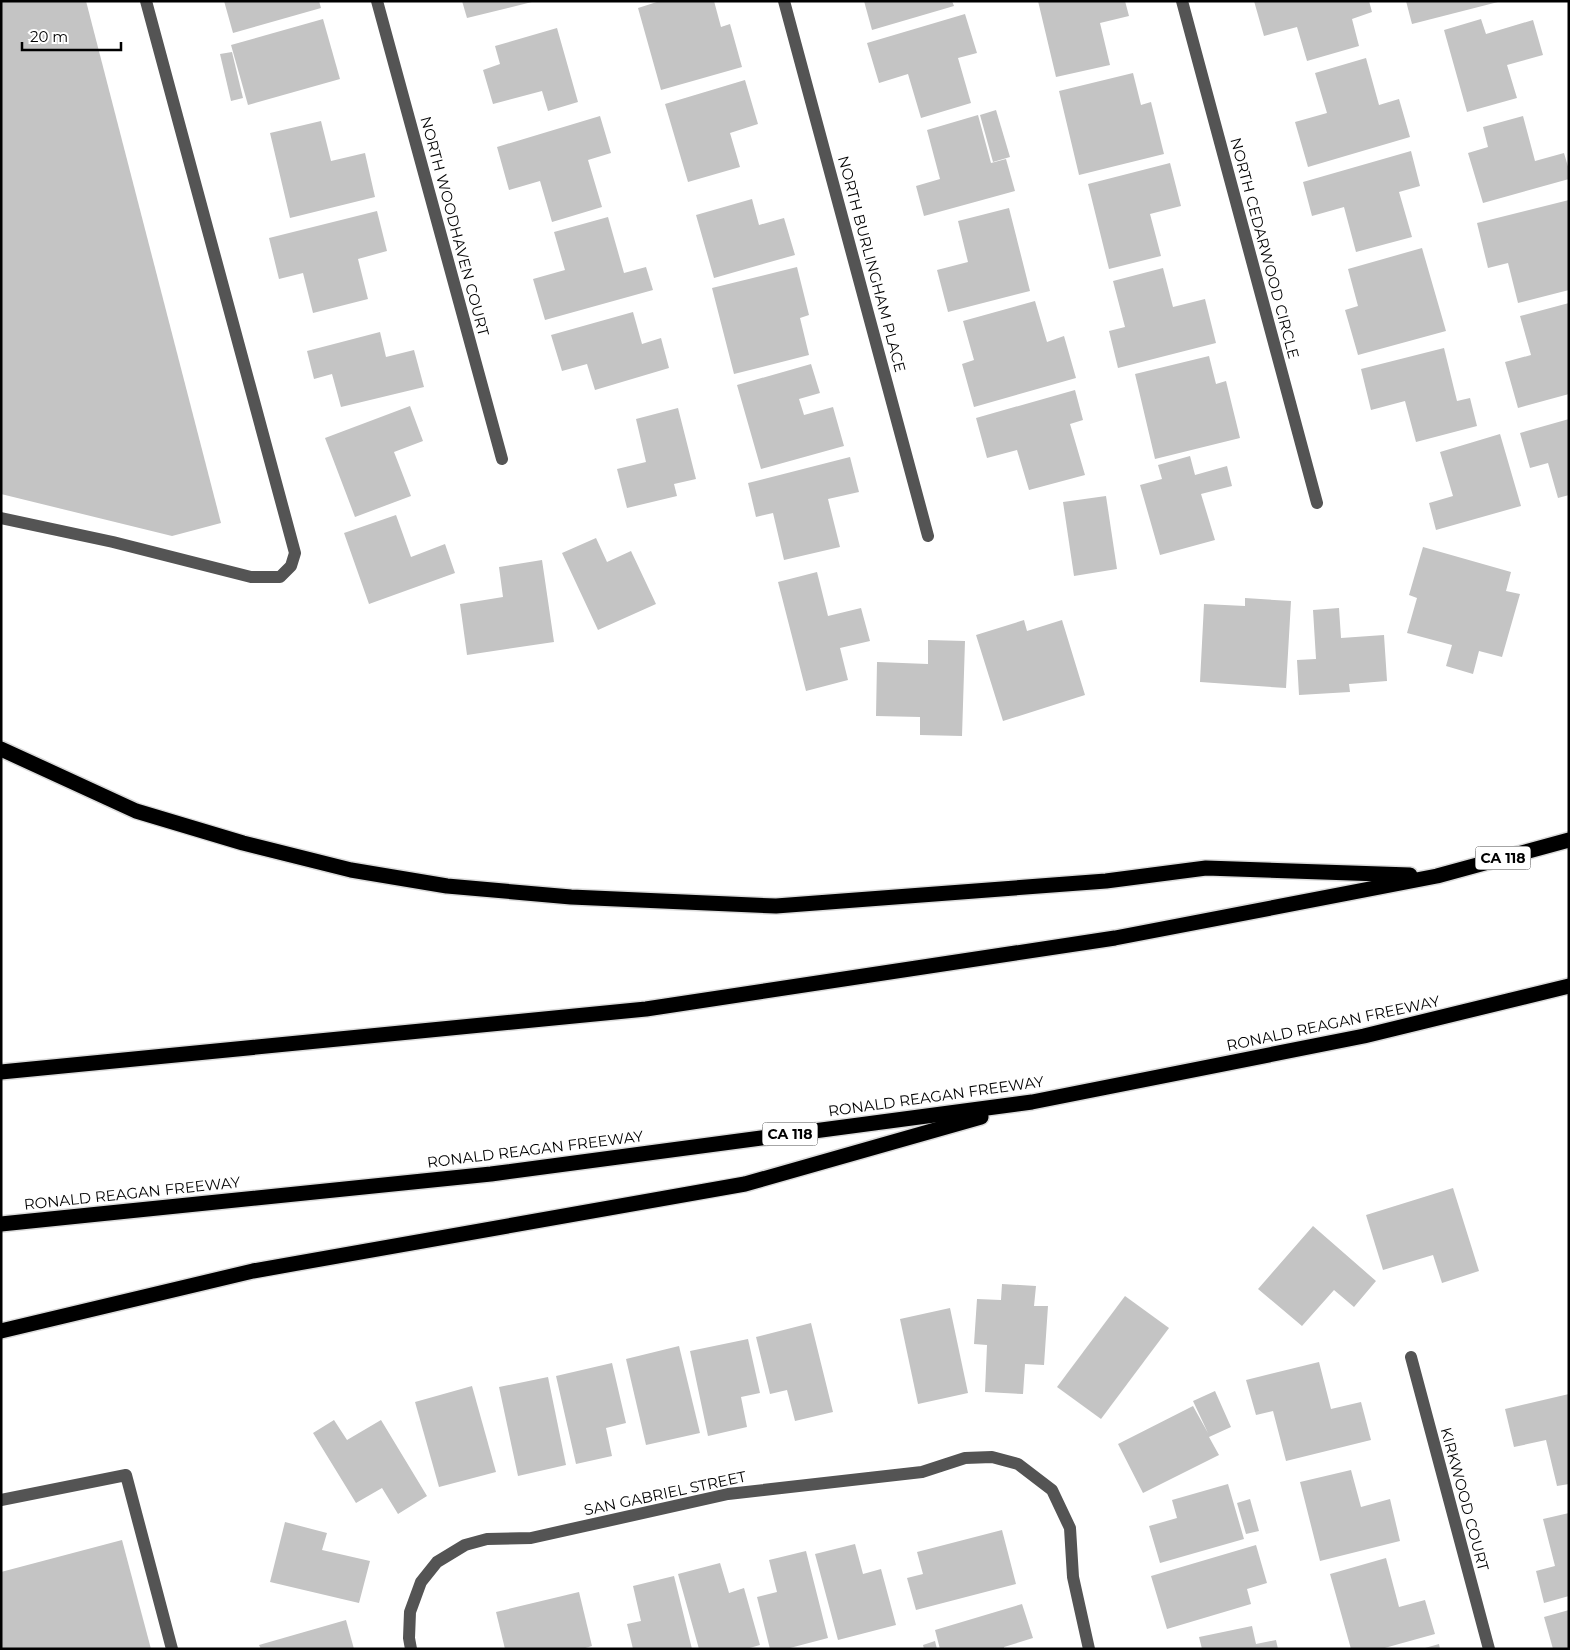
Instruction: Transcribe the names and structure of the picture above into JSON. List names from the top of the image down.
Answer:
{
  "streets": {
    "highway": ["CA 118", "RONALD REAGAN FREEWAY"],
    "street": [
      "NORTH WOODHAVEN COURT",
      "NORTH CEDARWOOD CIRCLE",
      "NORTH BURLINGHAM PLACE",
      "SAN GABRIEL STREET",
      "KIRKWOOD COURT"
    ]
  },
  "scale_bar": "20 m"
}
